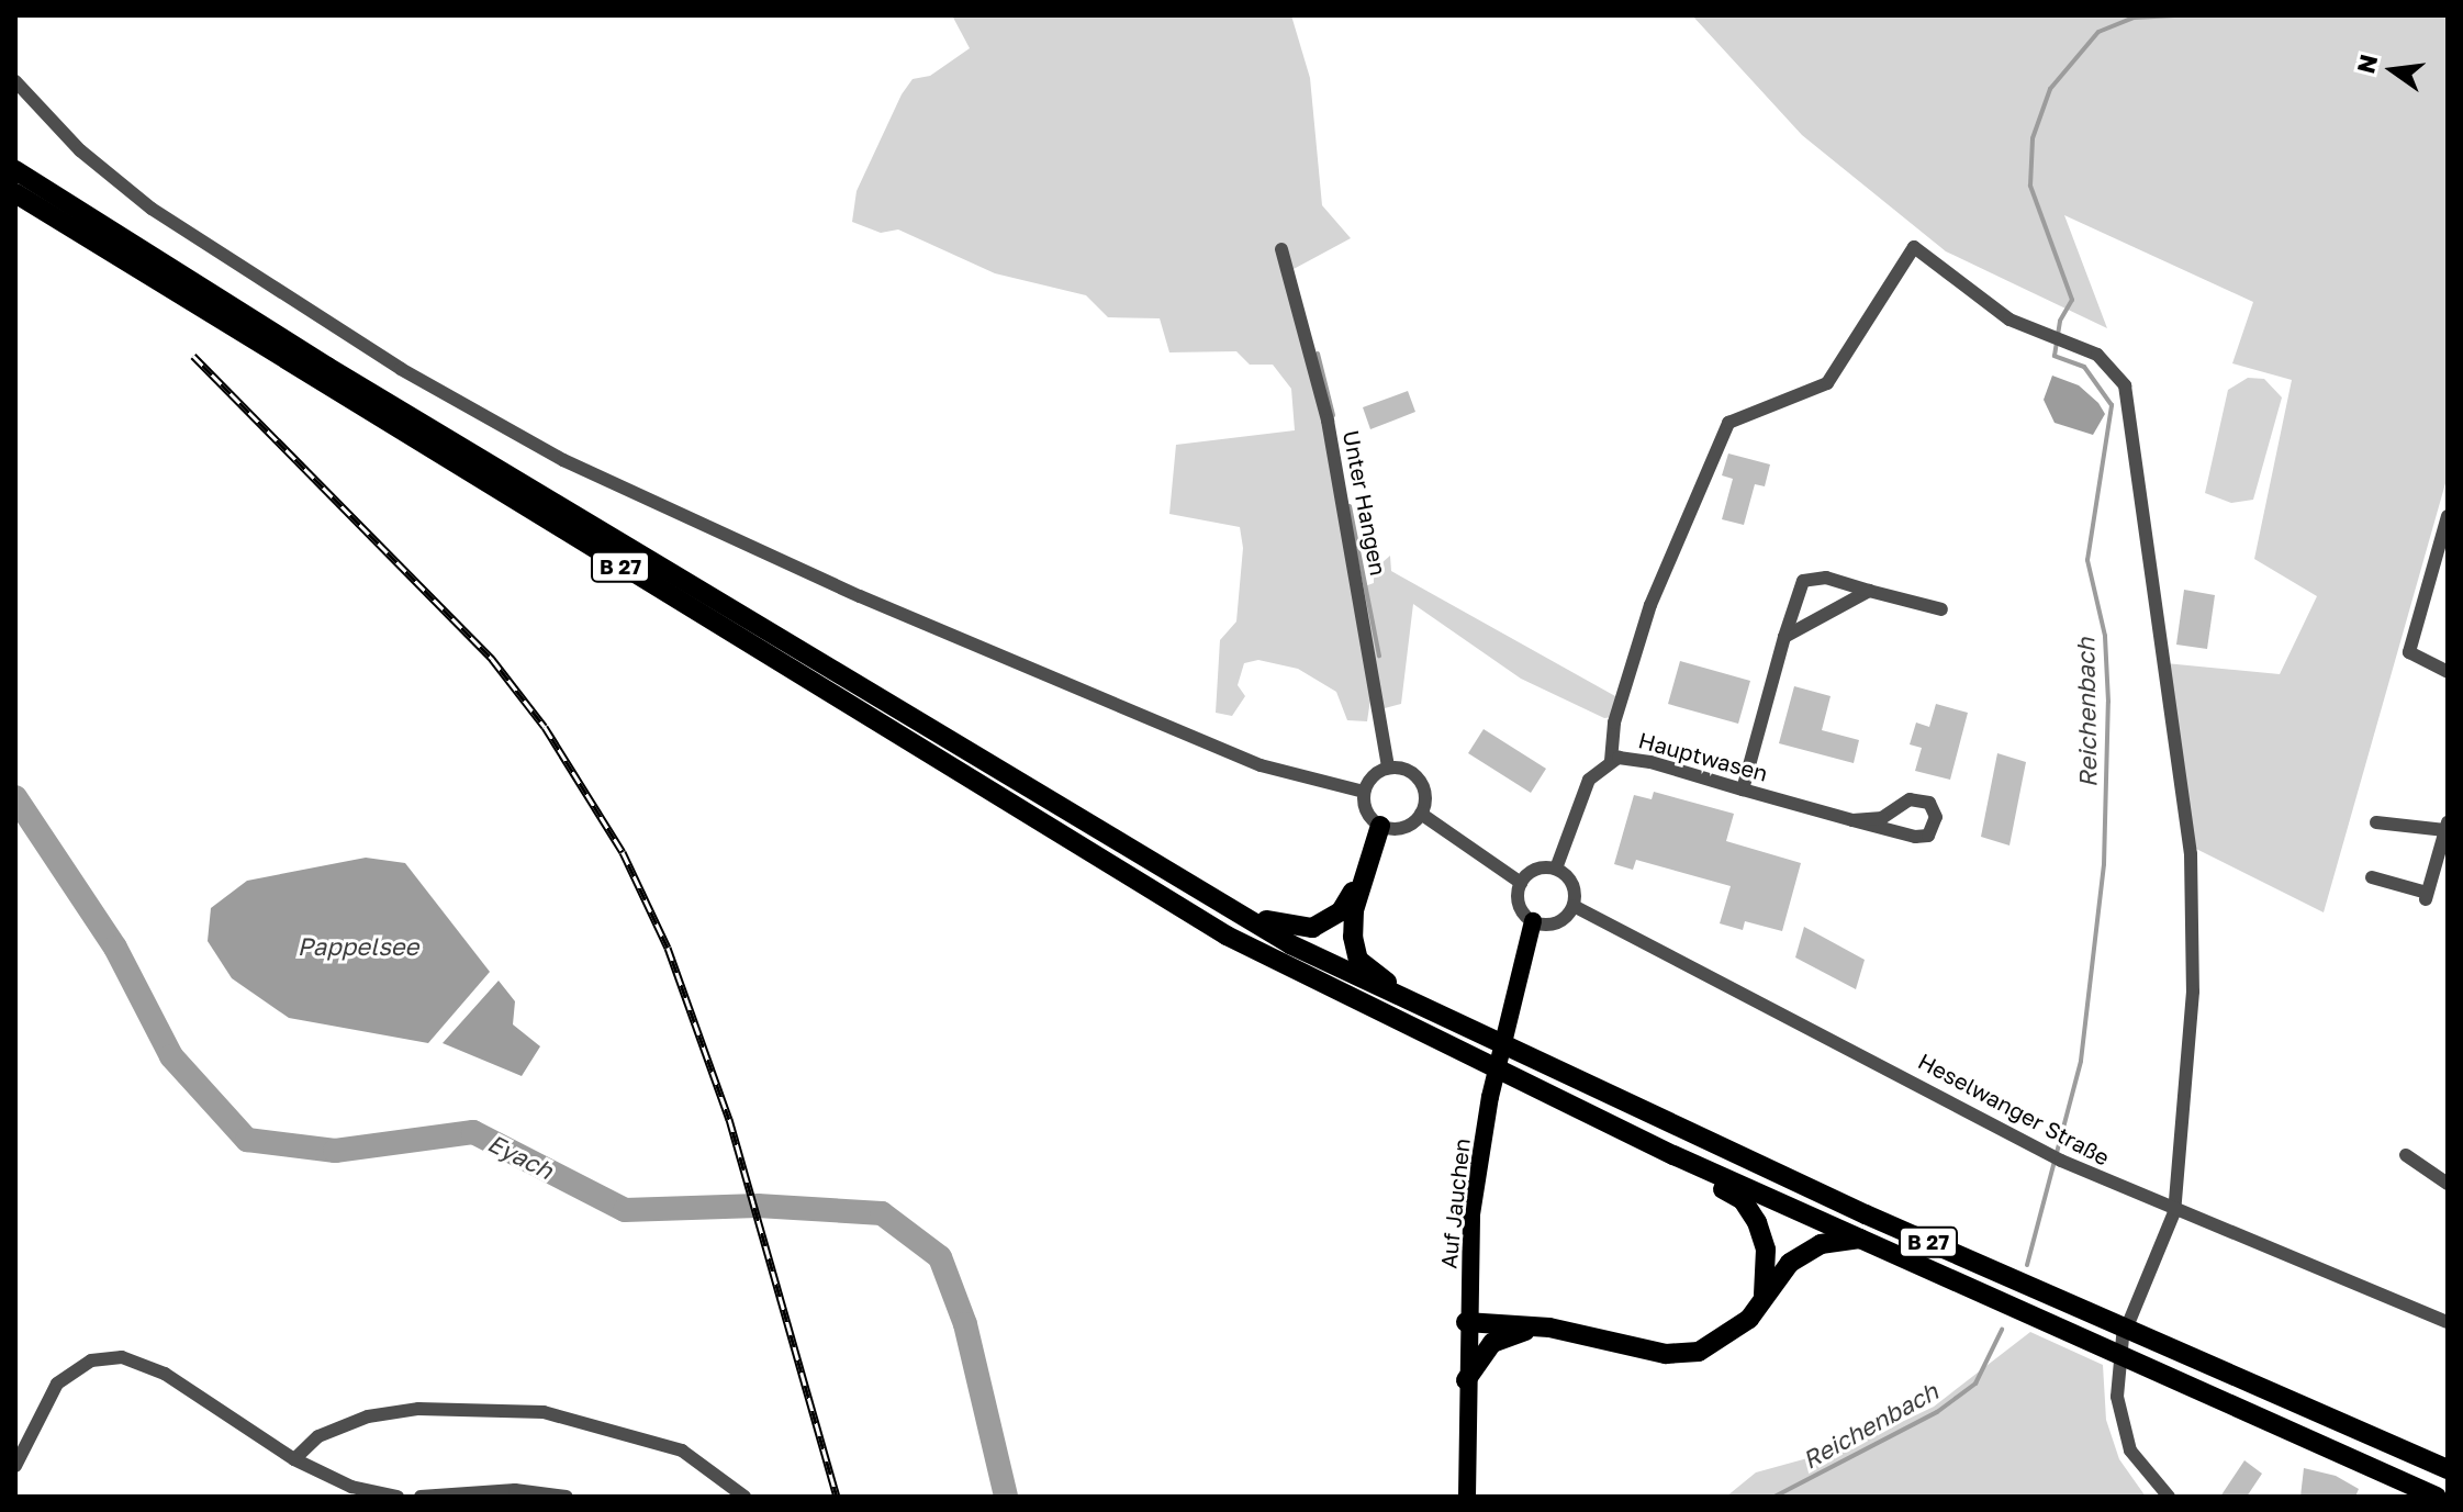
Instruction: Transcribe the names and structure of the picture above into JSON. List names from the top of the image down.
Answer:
{
  "streets": {
    "highway": ["B 27"],
    "main road": ["Auf Jauchen"],
    "street": ["Unter Hangen", "Hauptwasen", "Heselwanger Straße"]
  },
  "crossings": [
    ["Hauptwasen", "Heselwanger Straße"],
    ["Hauptwasen", "Auf Jauchen"],
    ["Heselwanger Straße", "Auf Jauchen"]
  ],
  "water": ["Reichenbach", "Pappelsee", "Eyach"],
  "north": "left"
}
